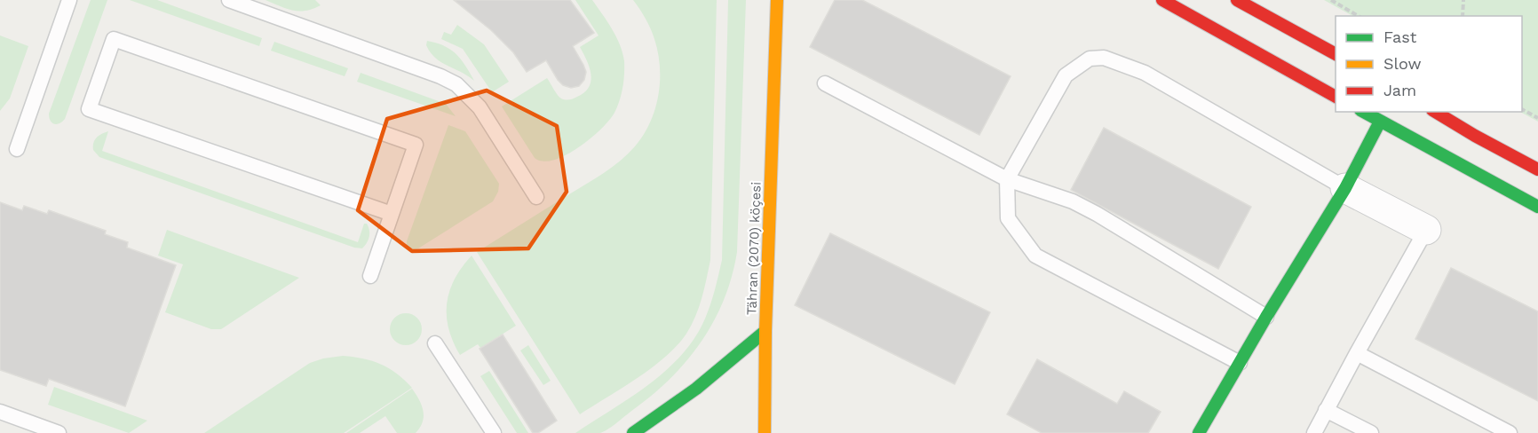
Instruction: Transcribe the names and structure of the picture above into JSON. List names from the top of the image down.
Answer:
{
  "streets": {
    "street": ["Tähran (2070) köçesi"]
  },
  "legend": ["Fast", "Slow", "Jam"]
}
